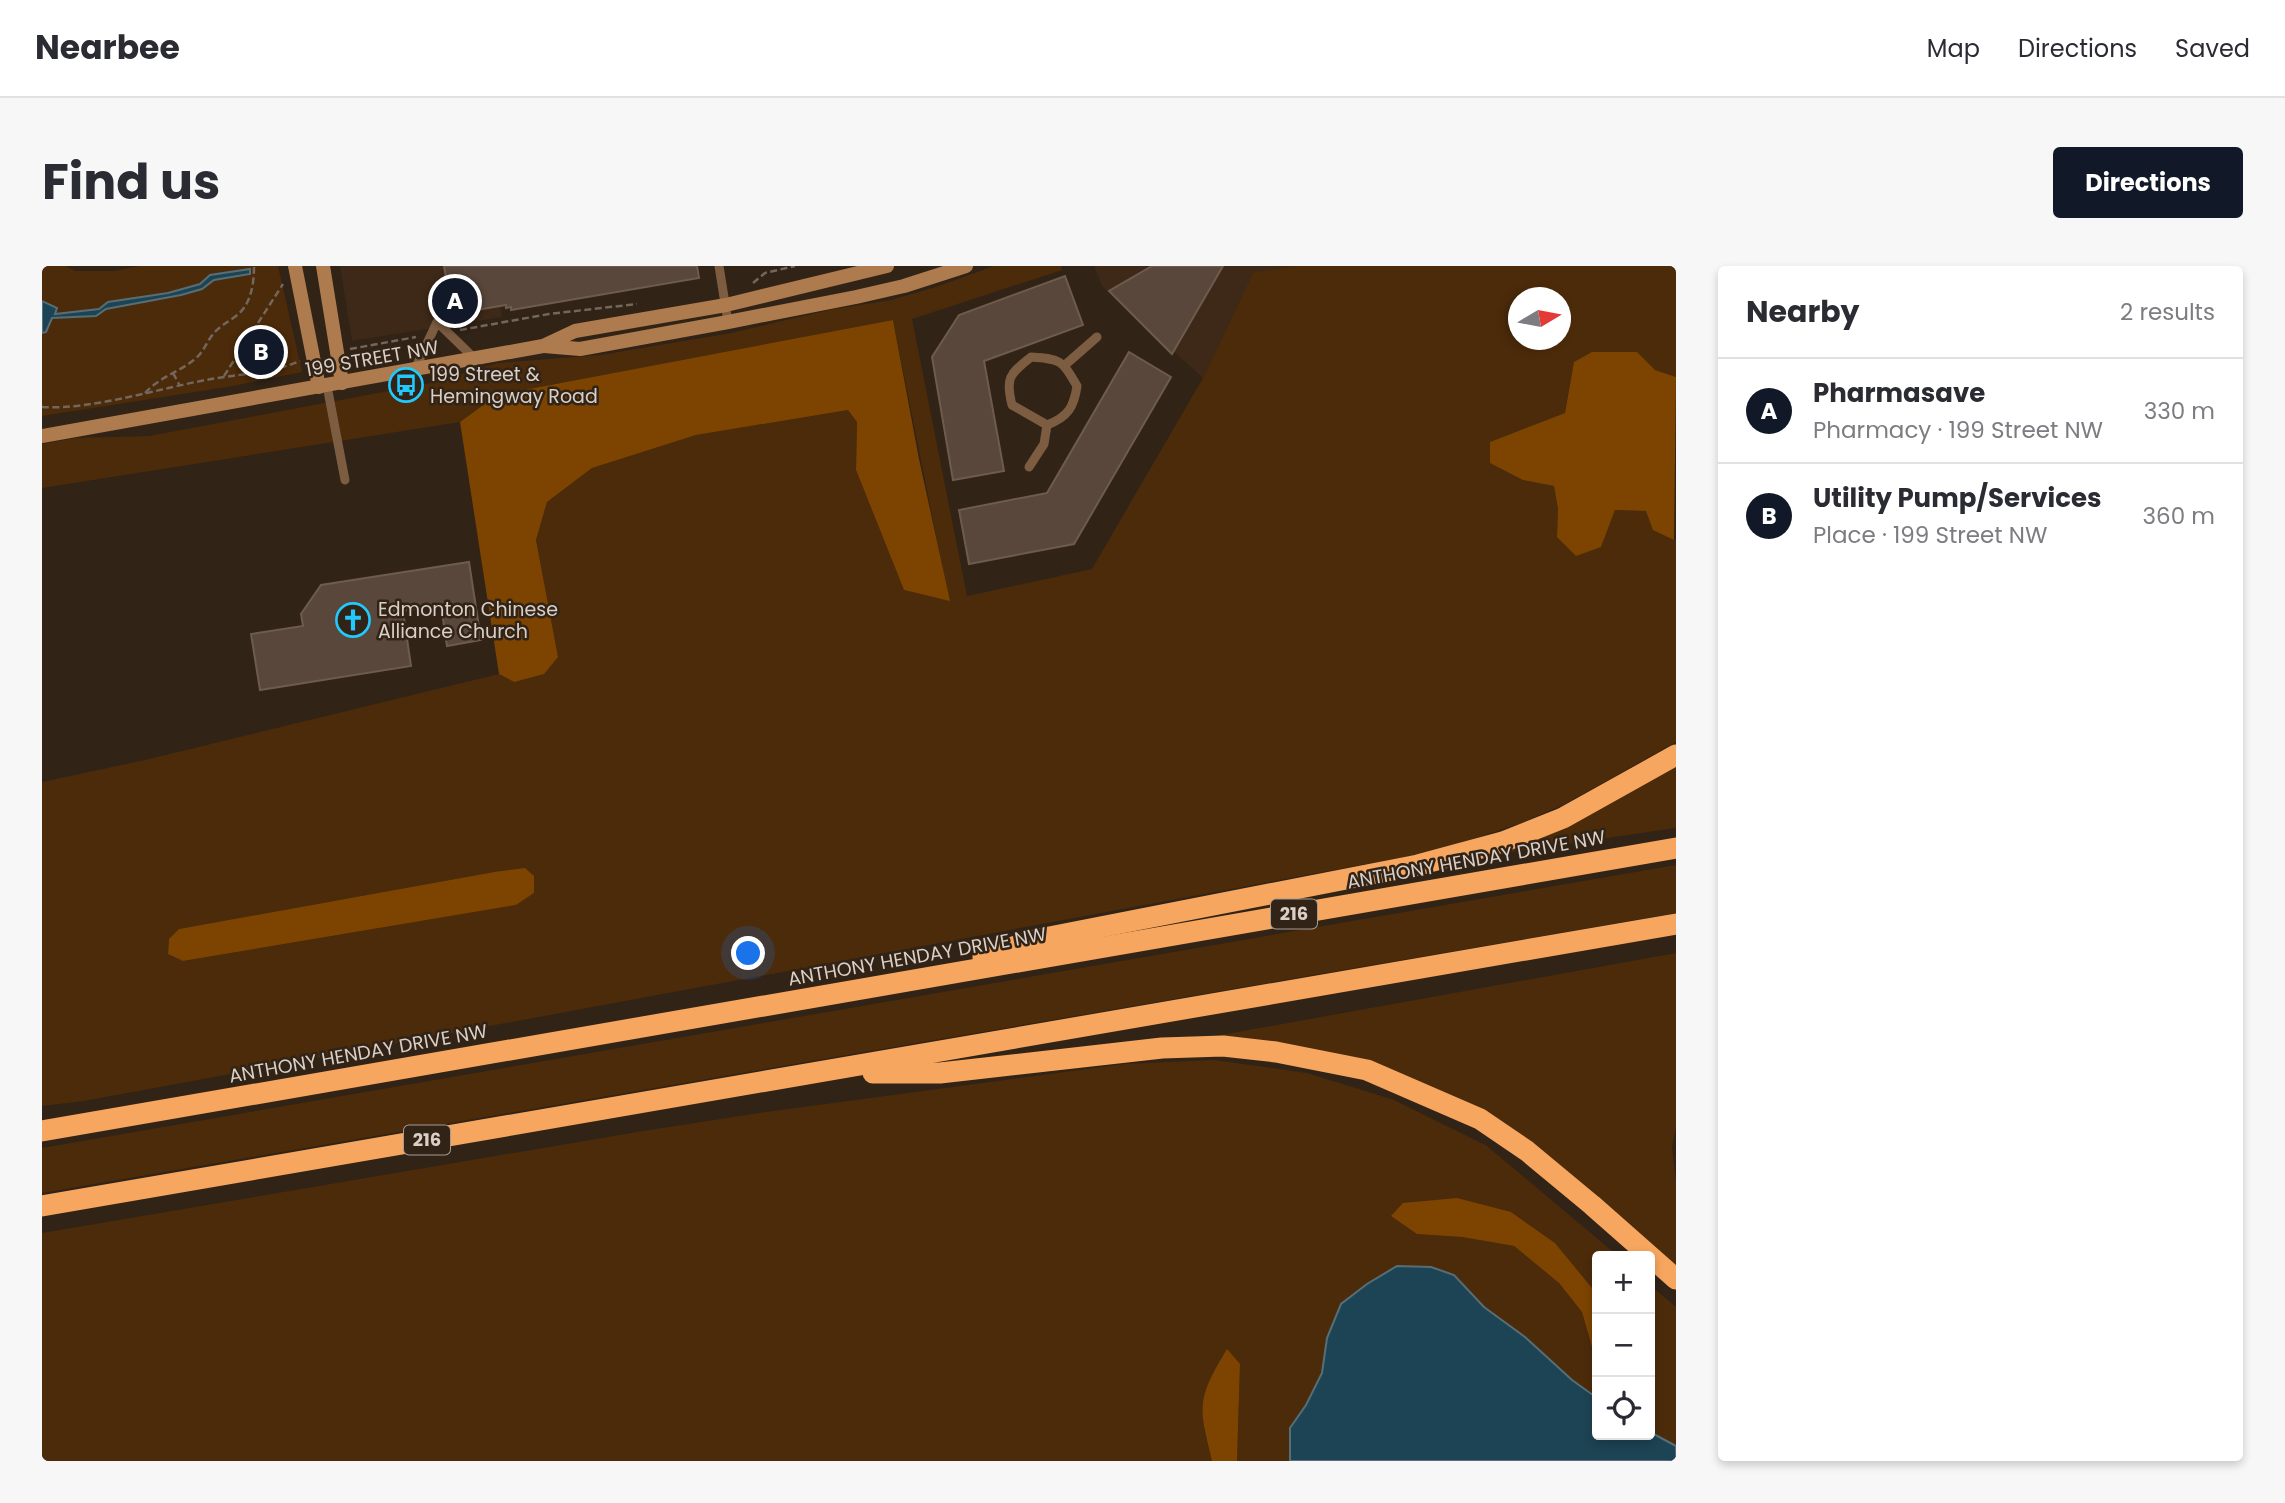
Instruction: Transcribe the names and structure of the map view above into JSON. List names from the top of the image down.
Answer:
{
  "streets": {
    "highway": ["ANTHONY HENDAY DRIVE NW", "216"],
    "main road": ["199 STREET NW"]
  },
  "places": {
    "bus stop": ["199 Street & Hemingway Road"],
    "church": ["Edmonton Chinese Alliance Church"]
  },
  "north": "right",
  "page": {
    "header": "Nearbee",
    "nav": ["Map", "Directions", "Saved"],
    "title": "Find us",
    "buttons": "Directions",
    "heading": ["Nearby", "2 results"],
    "pins": ["A", "B"],
    "list": [
      {
        "mark": "A",
        "name": "Pharmasave",
        "note": "Pharmacy · 199 Street NW",
        "value": "330 m"
      },
      {
        "mark": "B",
        "name": "Utility Pump/Services",
        "note": "Place · 199 Street NW",
        "value": "360 m"
      }
    ],
    "map_buttons": ["+", "−"]
  }
}
